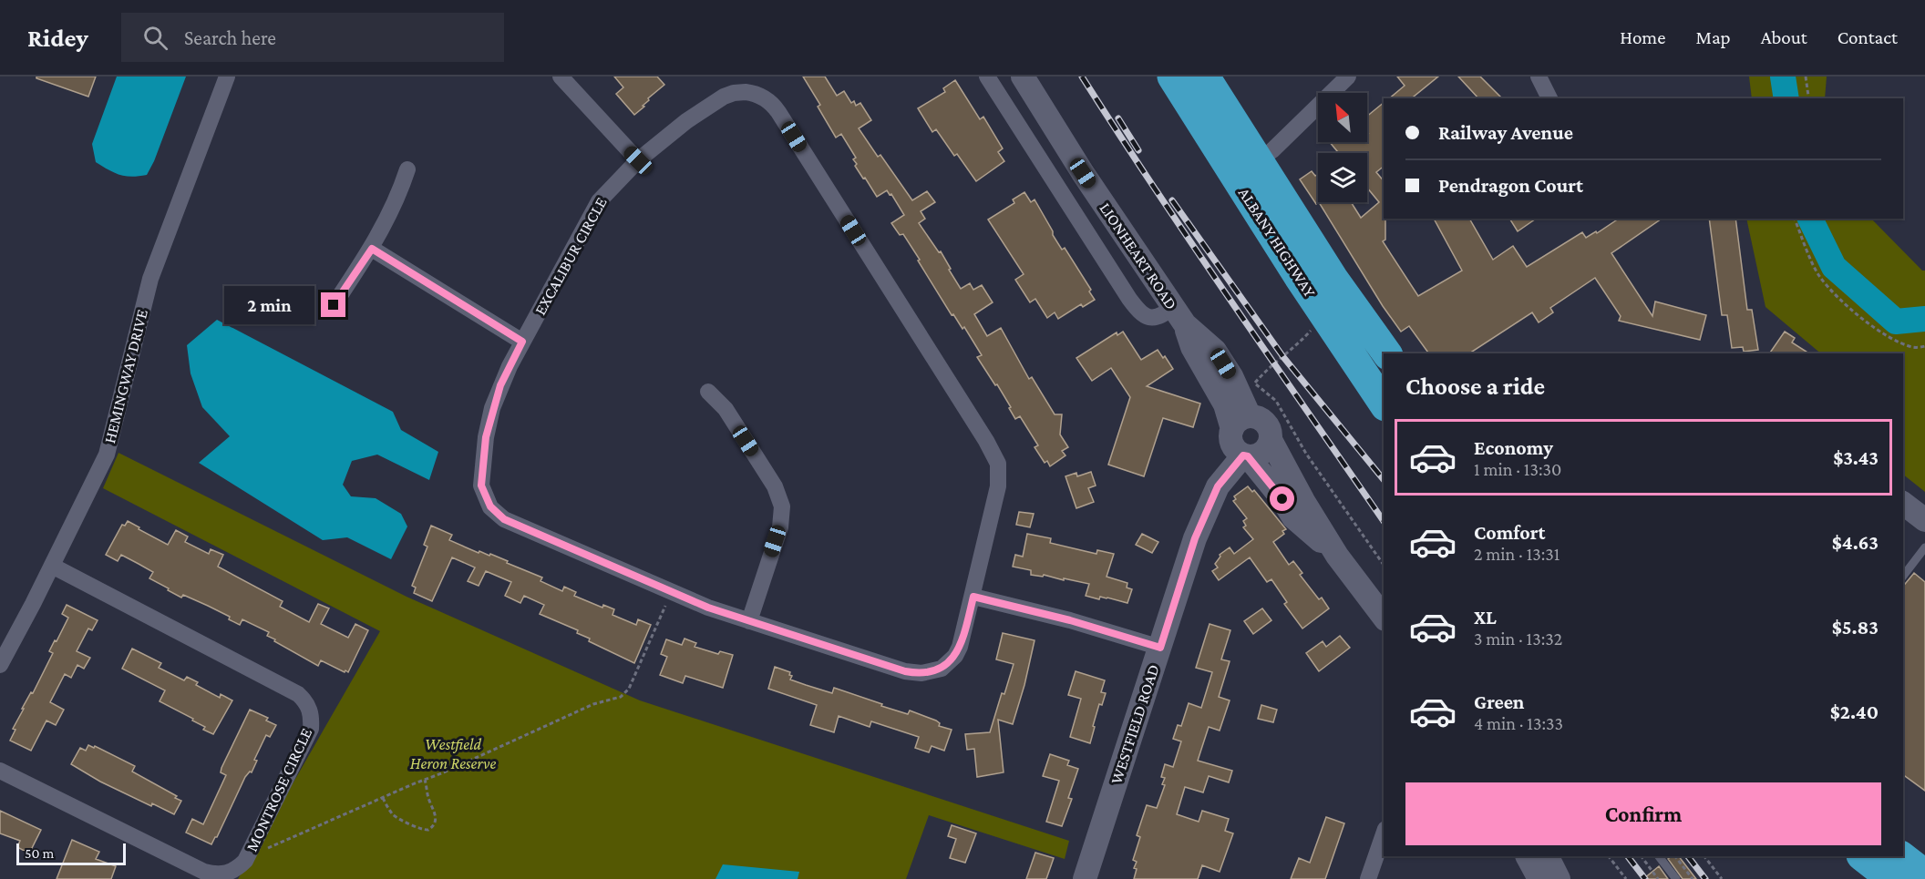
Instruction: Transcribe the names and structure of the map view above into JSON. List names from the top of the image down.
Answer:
{
  "streets": {
    "highway": ["ALBANY HIGHWAY"],
    "main road": ["LIONHEART ROAD", "WESTFIELD ROAD"],
    "street": ["EXCALIBUR CIRCLE", "HEMINGWAY DRIVE", "MONTROSE CIRCLE"]
  },
  "crossings": [
    ["LIONHEART ROAD", "WESTFIELD ROAD"],
    ["HEMINGWAY DRIVE", "MONTROSE CIRCLE"]
  ],
  "parks": ["Westfield Heron Reserve"],
  "scale_bar": "50 m",
  "north": "top left",
  "page": {
    "header": "Ridey",
    "search": "Search here",
    "nav": [
      "Home",
      "Map",
      "About",
      "Contact"
    ],
    "banner": ["Railway Avenue", "Pendragon Court"],
    "bubble": "2 min",
    "heading": "Choose a ride",
    "list": [
      {
        "name": "Economy",
        "note": "1 min · 13:30",
        "value": "$3.43"
      },
      {
        "name": "Comfort",
        "note": "2 min · 13:31",
        "value": "$4.63"
      },
      {
        "name": "XL",
        "note": "3 min · 13:32",
        "value": "$5.83"
      },
      {
        "name": "Green",
        "note": "4 min · 13:33",
        "value": "$2.40"
      }
    ],
    "buttons": "Confirm",
    "scale": "50 m"
  }
}
